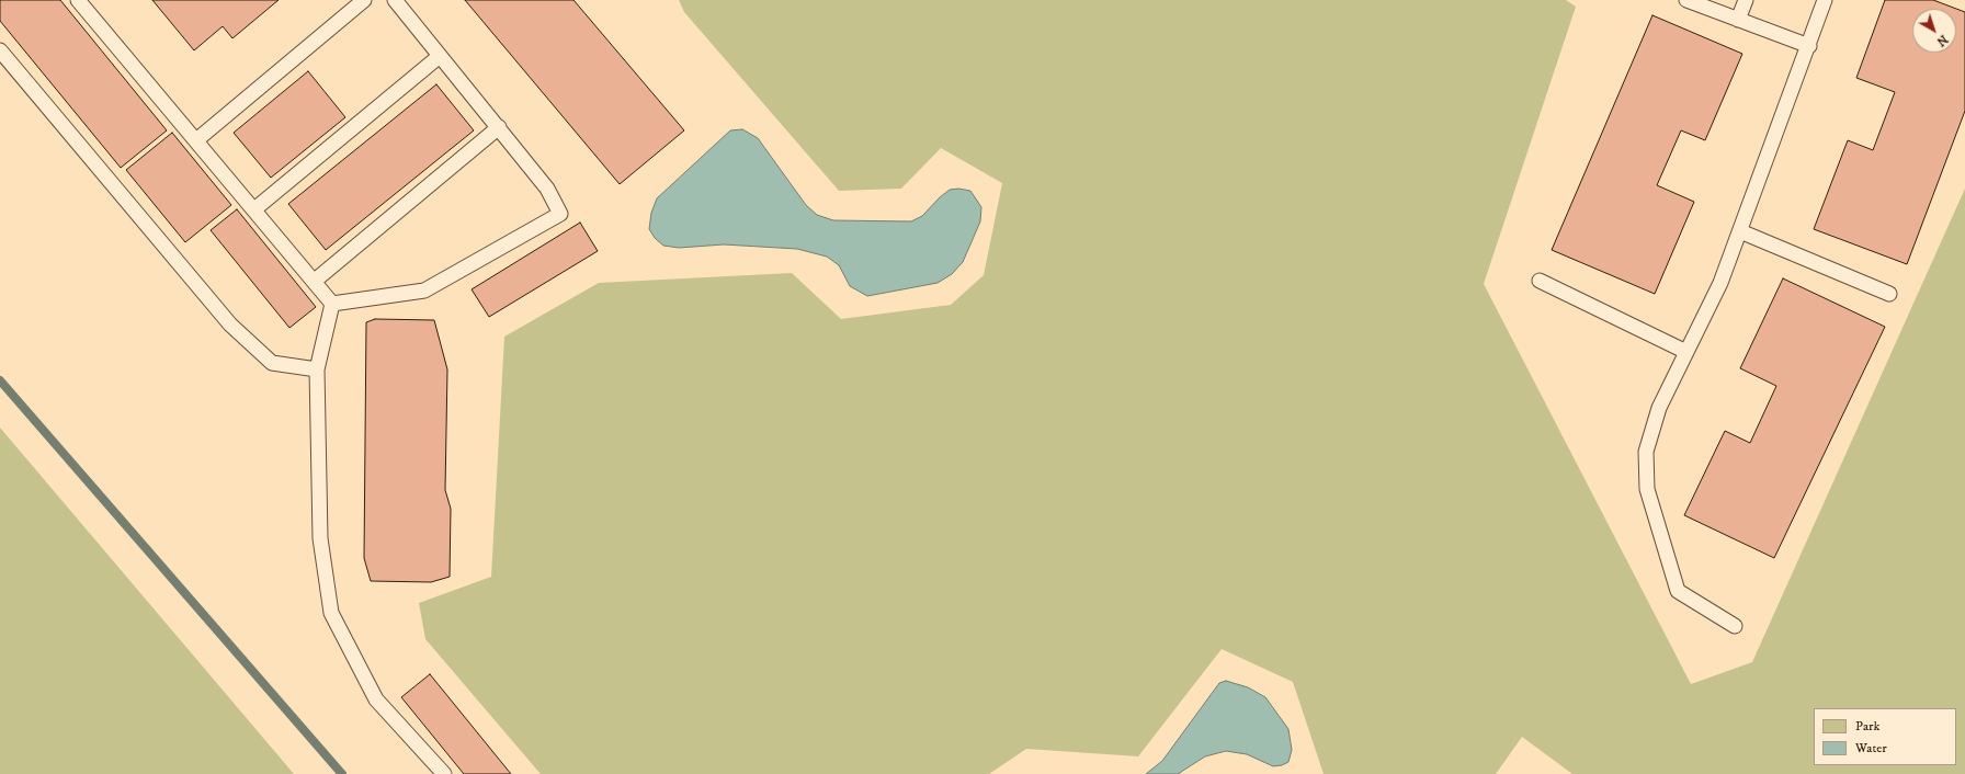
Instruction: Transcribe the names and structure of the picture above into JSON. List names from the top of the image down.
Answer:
{
  "legend": ["Park", "Water"],
  "north": "bottom right"
}
